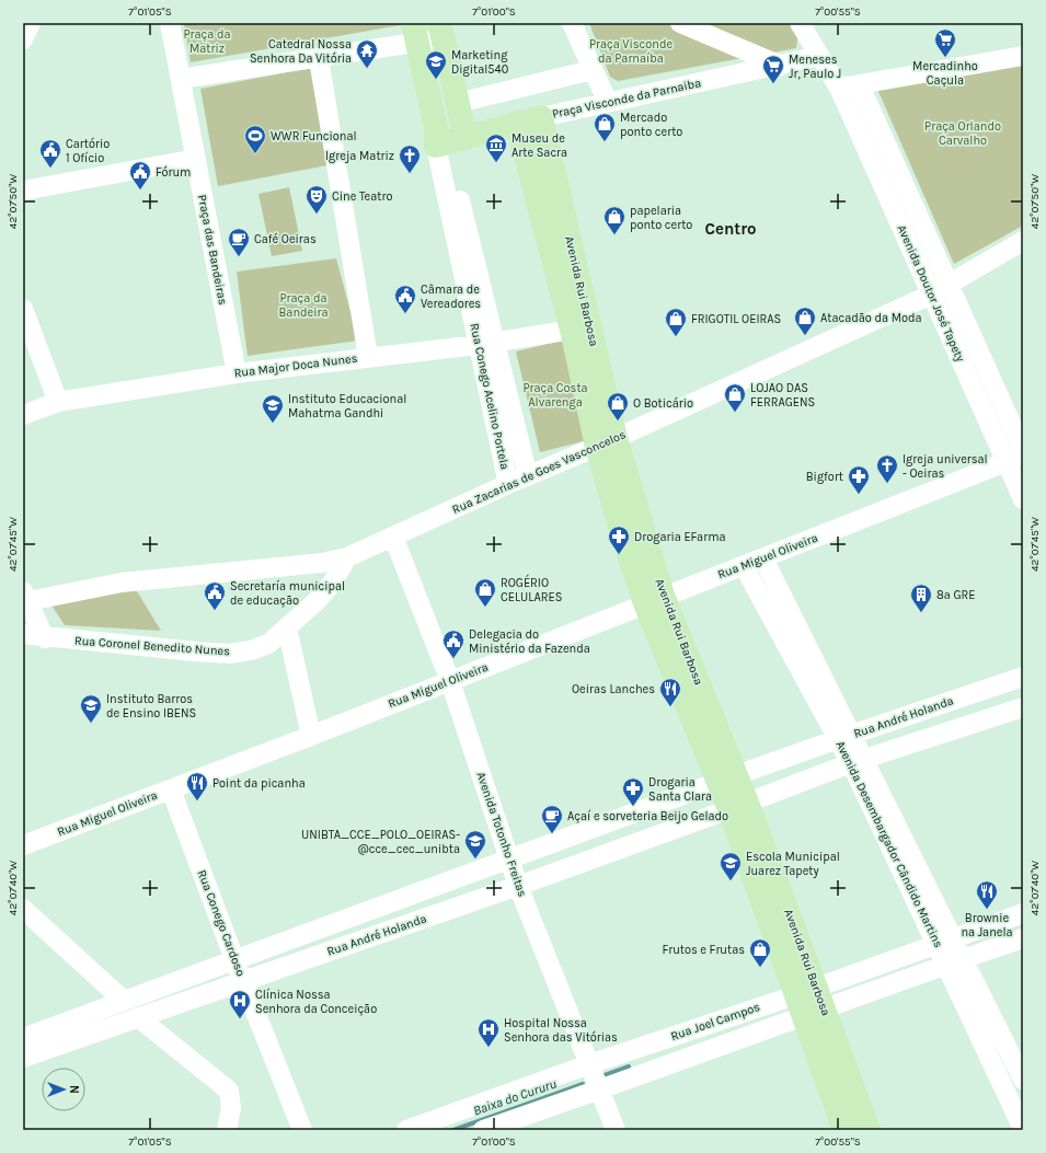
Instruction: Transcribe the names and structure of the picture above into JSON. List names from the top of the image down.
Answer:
{
  "streets": {
    "main road": ["Praça Visconde da Parnaiba", "Avenida Rui Barbosa", "Rua Conego Acelino Portela"],
    "street": [
      "Praça das Bandeiras",
      "Avenida Doutor José Tapety",
      "Rua Major Doca Nunes",
      "Rua Zacarias de Goes Vasconcelos",
      "Rua Miguel Oliveira",
      "Rua Coronel Benedito Nunes",
      "Rua André Holanda",
      "Avenida Totonho Freitas",
      "Avenida Desembargador Cândido Martins",
      "Rua Conego Cardoso",
      "Rua Joel Campos"
    ]
  },
  "crossings": [
    ["Praça Visconde da Parnaiba", "Avenida Rui Barbosa"],
    ["Praça Visconde da Parnaiba", "Avenida Doutor José Tapety"],
    ["Praça Visconde da Parnaiba", "Rua Conego Acelino Portela"],
    ["Praça das Bandeiras", "Rua Major Doca Nunes"],
    ["Avenida Rui Barbosa", "Rua Major Doca Nunes"],
    ["Avenida Rui Barbosa", "Rua Zacarias de Goes Vasconcelos"],
    ["Avenida Rui Barbosa", "Rua Miguel Oliveira"],
    ["Avenida Rui Barbosa", "Rua André Holanda"],
    ["Avenida Rui Barbosa", "Rua Joel Campos"],
    ["Avenida Doutor José Tapety", "Rua Zacarias de Goes Vasconcelos"],
    ["Avenida Doutor José Tapety", "Rua Miguel Oliveira"],
    ["Rua Major Doca Nunes", "Rua Conego Acelino Portela"],
    ["Rua Conego Acelino Portela", "Rua Zacarias de Goes Vasconcelos"],
    ["Rua Zacarias de Goes Vasconcelos", "Rua Coronel Benedito Nunes"],
    ["Rua Zacarias de Goes Vasconcelos", "Avenida Totonho Freitas"],
    ["Rua Miguel Oliveira", "Avenida Totonho Freitas"],
    ["Rua Miguel Oliveira", "Avenida Desembargador Cândido Martins"],
    ["Rua Miguel Oliveira", "Rua Conego Cardoso"],
    ["Rua André Holanda", "Avenida Totonho Freitas"],
    ["Rua André Holanda", "Avenida Desembargador Cândido Martins"],
    ["Rua André Holanda", "Rua Conego Cardoso"],
    ["Avenida Totonho Freitas", "Rua Joel Campos"],
    ["Avenida Desembargador Cândido Martins", "Rua Joel Campos"]
  ],
  "districts": ["Centro"],
  "water": ["Baixa do Cururu"],
  "parks": [
    "Praça da Matriz",
    "Praça Visconde da Parnaíba",
    "Praça Orlando Carvalho",
    "Praça da Bandeira",
    "Praça Costa Alvarenga"
  ],
  "places": {
    "supermarket": ["Mercadinho Caçula", "Meneses Jr, Paulo J"],
    "temple": ["Catedral Nossa Senhora Da Vitória"],
    "school or university": [
      "Marketing Digital540",
      "Instituto Educacional Mahatma Gandhi",
      "Instituto Barros de Ensino IBENS",
      "UNIBTA_CCE_POLO_OEIRAS- @cce_cec_unibta",
      "Escola Municipal Juarez Tapety"
    ],
    "shop": [
      "Mercado ponto certo",
      "papelaria ponto certo",
      "Atacadão da Moda",
      "FRIGOTIL OEIRAS",
      "LOJAO DAS FERRAGENS",
      "O Boticário",
      "ROGÉRIO CELULARES",
      "Frutos e Frutas"
    ],
    "sports": ["WWR Funcional"],
    "museum": ["Museu de Arte Sacra"],
    "public building": [
      "Cartório 1 Ofício",
      "Fórum",
      "Câmara de Vereadores",
      "Secretaría municipal de educação",
      "Delegacia do Ministério da Fazenda"
    ],
    "church": ["Igreja Matriz", "Igreja universal - Oeiras"],
    "theatre": ["Cine Teatro"],
    "cafe": ["Café Oeiras", "Açaí e sorveteria Beijo Gelado"],
    "pharmacy": ["Bigfort", "Drogaria EFarma", "Drogaria Santa Clara"],
    "building": ["8ª GRE"],
    "restaurant": ["Oeiras Lanches", "Point da picanha", "Brownie na Janela"],
    "hospital": ["Clínica Nossa Senhora da Conceição", "Hospital Nossa Senhora das Vitórias"]
  },
  "north": "right",
  "coordinates": [
    "7°01'05\"S",
    "7°01'00\"S",
    "7°00'55\"S",
    "42°07'50\"W",
    "42°07'45\"W",
    "42°07'40\"W"
  ]
}
